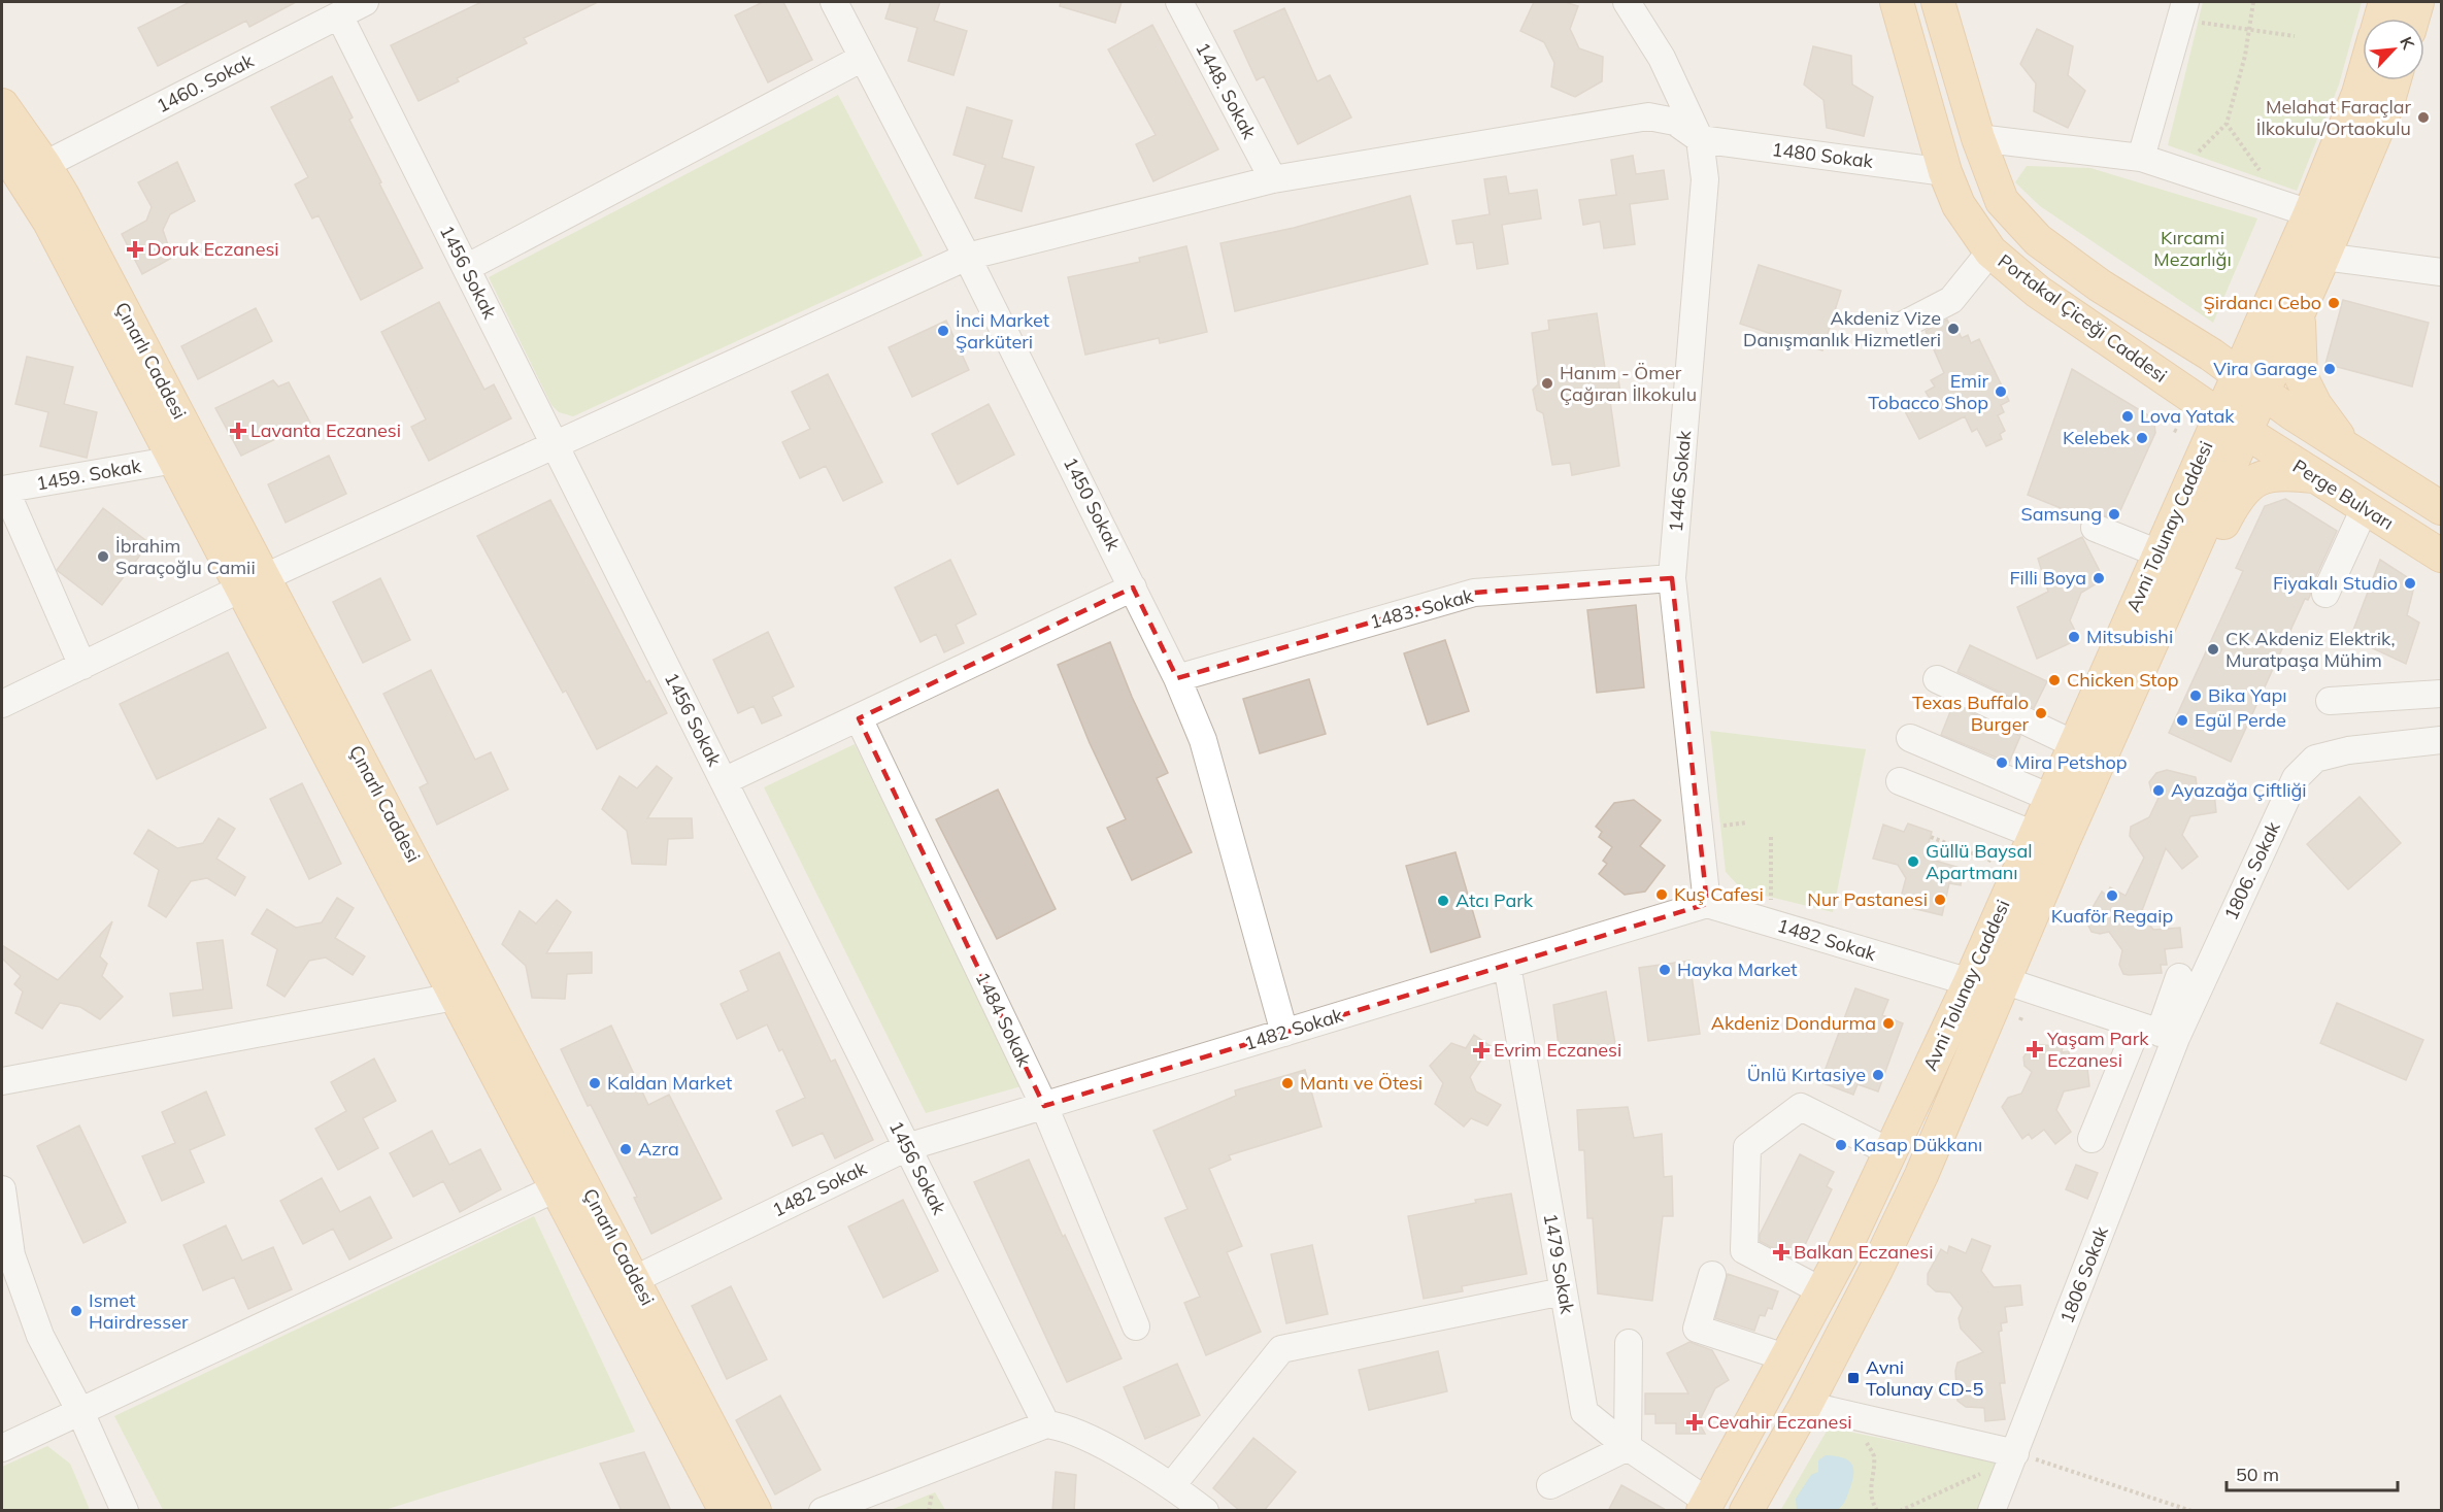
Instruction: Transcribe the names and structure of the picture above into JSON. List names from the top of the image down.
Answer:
{
  "streets": {
    "main road": [
      "Portakal Çiceği Caddesi",
      "Çınarlı Caddesi",
      "Perge Bulvarı",
      "Avni Tolunay Caddesi"
    ],
    "street": [
      "1460. Sokak",
      "1448. Sokak",
      "1480 Sokak",
      "1456 Sokak",
      "1459. Sokak",
      "1446 Sokak",
      "1450 Sokak",
      "1483. Sokak",
      "1806. Sokak",
      "1482 Sokak",
      "1484 Sokak",
      "1479 Sokak",
      "1806 Sokak"
    ]
  },
  "crossings": [
    ["1460. Sokak", "1456 Sokak"],
    ["1460. Sokak", "Çınarlı Caddesi"],
    ["1480 Sokak", "Portakal Çiceği Caddesi"],
    ["1480 Sokak", "1446 Sokak"],
    ["1456 Sokak", "1482 Sokak"],
    ["Portakal Çiceği Caddesi", "Perge Bulvarı"],
    ["Portakal Çiceği Caddesi", "Avni Tolunay Caddesi"],
    ["Çınarlı Caddesi", "1459. Sokak"],
    ["Çınarlı Caddesi", "1482 Sokak"],
    ["1446 Sokak", "1483. Sokak"],
    ["1446 Sokak", "1482 Sokak"],
    ["Perge Bulvarı", "Avni Tolunay Caddesi"],
    ["1450 Sokak", "1483. Sokak"],
    ["1450 Sokak", "1482 Sokak"],
    ["Avni Tolunay Caddesi", "1482 Sokak"],
    ["Avni Tolunay Caddesi", "1479 Sokak"],
    ["1806. Sokak", "1806 Sokak"],
    ["1482 Sokak", "1484 Sokak"],
    ["1482 Sokak", "1479 Sokak"]
  ],
  "parks": ["Kırcami Mezarlığı"],
  "places": {
    "other": [
      "Melahat Faraçlar İlkokulu/Ortaokulu",
      "Şirdancı Cebo",
      "Akdeniz Vize Danışmanlık Hizmetleri",
      "İnci Market Şarküteri",
      "Vira Garage",
      "Hanım - Ömer Çağıran İlkokulu",
      "Emir Tobacco Shop",
      "Lova Yatak",
      "Kelebek",
      "Samsung",
      "İbrahim Saraçoğlu Camii",
      "Filli Boya",
      "Fiyakalı Studio",
      "Mitsubishi",
      "CK Akdeniz Elektrik, Muratpaşa Mühim",
      "Chicken Stop",
      "Bika Yapı",
      "Texas Buffalo Burger",
      "Egül Perde",
      "Mira Petshop",
      "Ayazağa Çiftliği",
      "Güllü Baysal Apartmanı",
      "Kuş Cafesi",
      "Kuaför Regaip",
      "Nur Pastanesi",
      "Atcı Park",
      "Hayka Market",
      "Akdeniz Dondurma",
      "Ünlü Kırtasiye",
      "Kaldan Market",
      "Mantı ve Ötesi",
      "Kasap Dükkanı",
      "Azra",
      "Ismet Hairdresser"
    ],
    "health": [
      "Doruk Eczanesi",
      "Lavanta Eczanesi",
      "Yaşam Park Eczanesi",
      "Evrim Eczanesi",
      "Balkan Eczanesi",
      "Cevahir Eczanesi"
    ],
    "transit": ["Avni Tolunay CD-5"]
  },
  "scale_bar": "50 m",
  "north": "top right"
}
